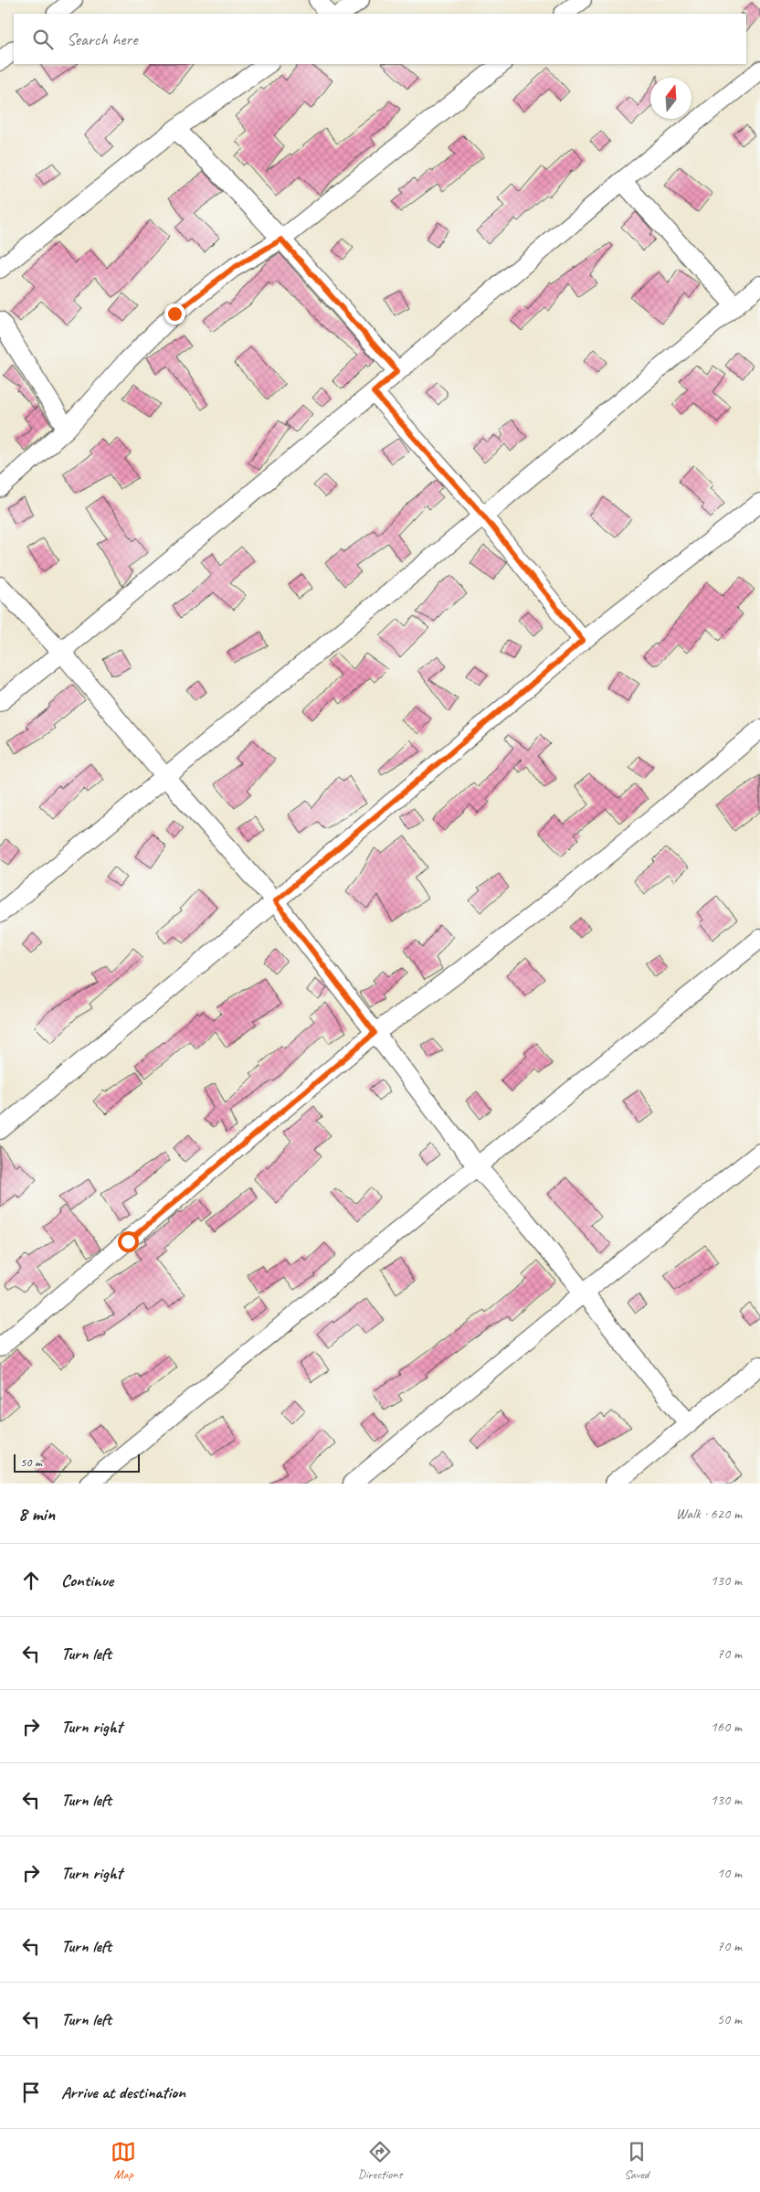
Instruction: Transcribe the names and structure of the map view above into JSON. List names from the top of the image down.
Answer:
{
  "scale_bar": "50 m",
  "north": "top",
  "page": {
    "search": "Search here",
    "scale": "50 m",
    "heading": ["8 min", "Walk · 620 m"],
    "list": [
      ["Continue", "130 m"],
      ["Turn left", "70 m"],
      ["Turn right", "160 m"],
      ["Turn left", "130 m"],
      ["Turn right", "10 m"],
      ["Turn left", "70 m"],
      ["Turn left", "50 m"],
      "Arrive at destination"
    ],
    "nav": ["Map", "Directions", "Saved"]
  }
}
